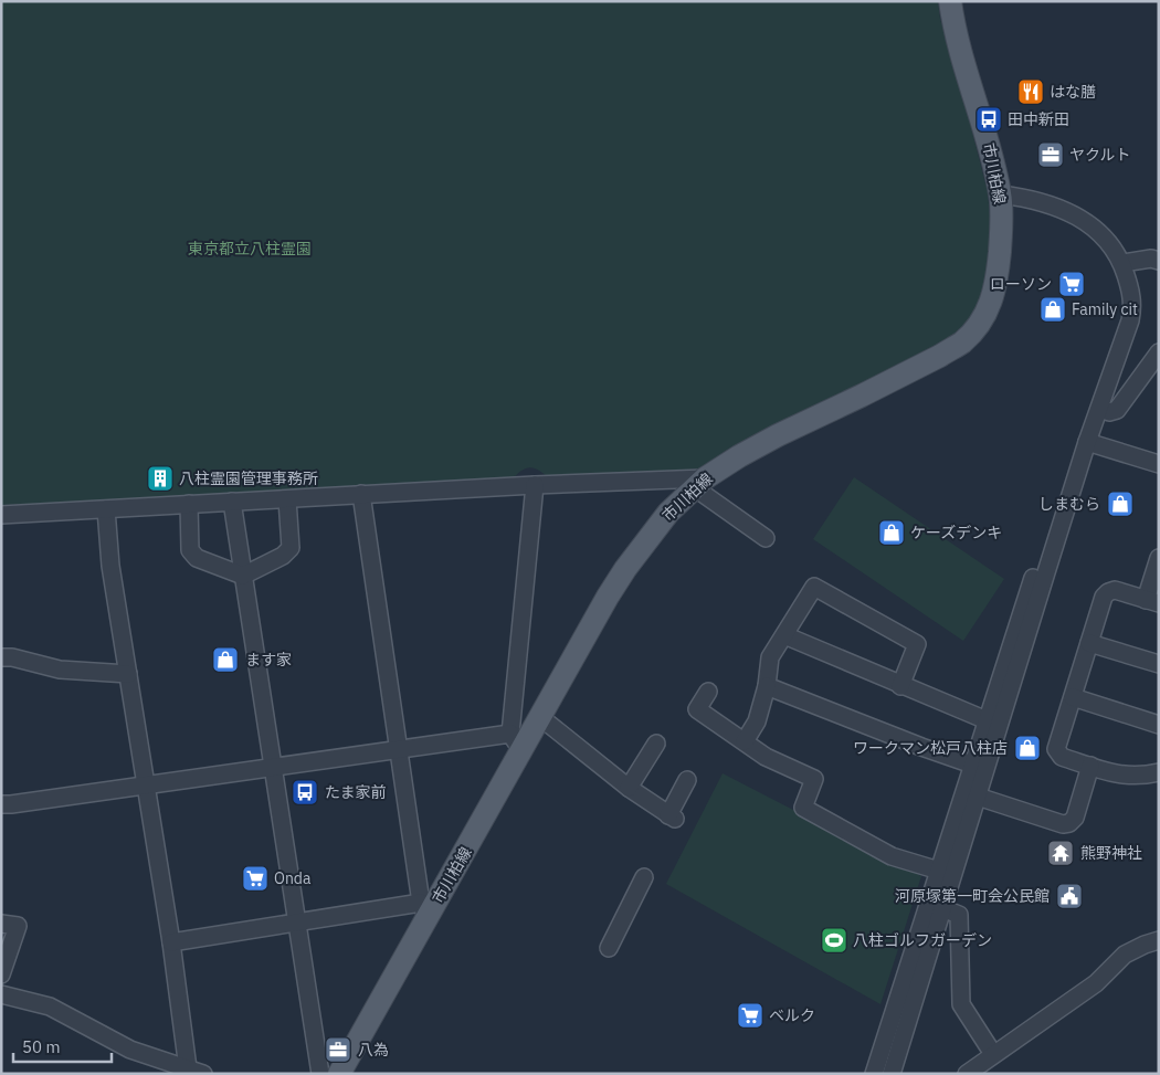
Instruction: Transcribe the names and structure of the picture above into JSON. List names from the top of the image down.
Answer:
{
  "streets": {
    "main road": ["市川柏線"]
  },
  "parks": ["東京都立八柱霊園"],
  "places": {
    "restaurant": ["はな膳"],
    "bus stop": ["田中新田", "たま家前"],
    "office": ["ヤクルト", "八為"],
    "supermarket": ["ローソン", "Onda", "ベルク"],
    "shop": [
      "Family cit",
      "しまむら",
      "ケーズデンキ",
      "ます家",
      "ワークマン松戸八柱店"
    ],
    "building": ["八柱霊園管理事務所"],
    "temple": ["熊野神社"],
    "public building": ["河原塚第一町会公民館"],
    "sports": ["八柱ゴルフガーデン"]
  },
  "scale_bar": "50 m"
}
